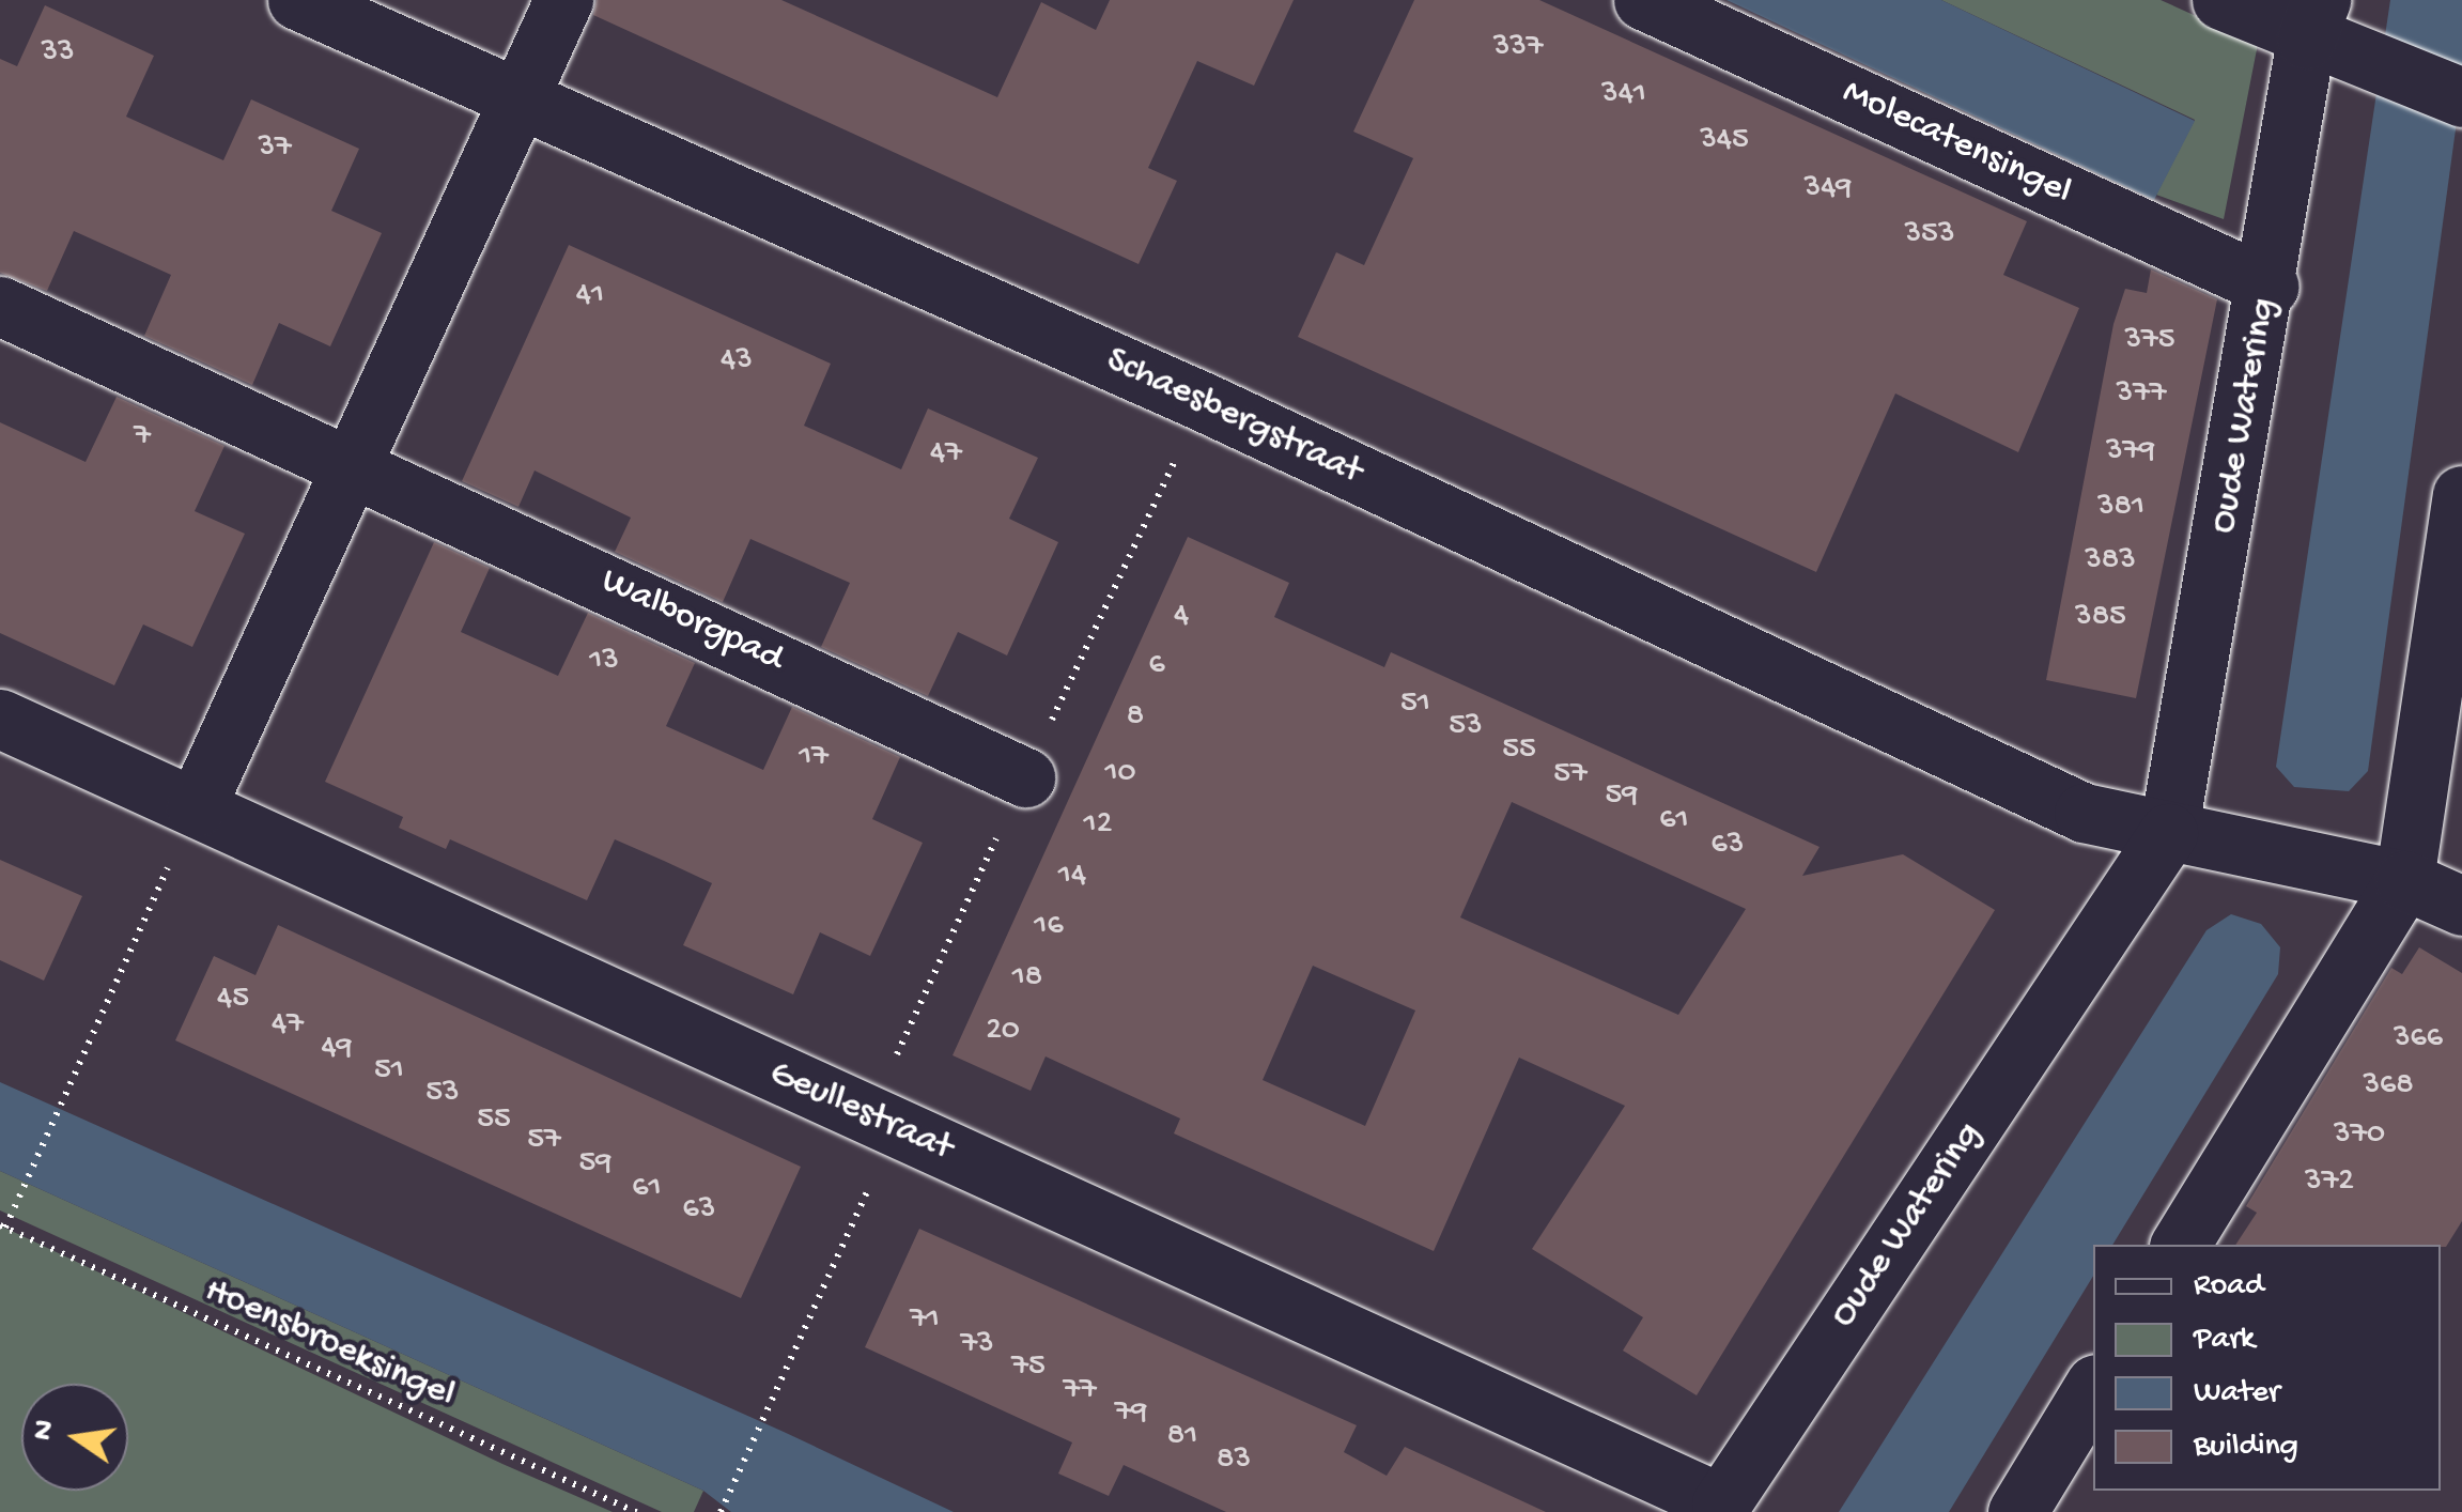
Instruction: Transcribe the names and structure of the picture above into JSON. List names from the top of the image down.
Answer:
{
  "streets": {
    "street": [
      "Molecatensingel",
      "Oude Watering",
      "Schaesbergstraat",
      "Walborgpad",
      "Geullestraat"
    ],
    "path": ["Hoensbroeksingel"]
  },
  "crossings": [
    ["Molecatensingel", "Oude Watering"],
    ["Oude Watering", "Schaesbergstraat"],
    ["Oude Watering", "Geullestraat"]
  ],
  "house_numbers": [
    "337",
    "33",
    "341",
    "345",
    "37",
    "349",
    "353",
    "41",
    "375",
    "43",
    "377",
    "7",
    "379",
    "47",
    "381",
    "383",
    "4",
    "385",
    "13",
    "6",
    "51",
    "8",
    "53",
    "55",
    "17",
    "10",
    "57",
    "59",
    "61",
    "12",
    "63",
    "14",
    "16",
    "18",
    "45",
    "47",
    "20",
    "366",
    "49",
    "51",
    "368",
    "53",
    "55",
    "370",
    "57",
    "59",
    "372",
    "61",
    "63",
    "71",
    "73",
    "75",
    "77",
    "79",
    "81",
    "83"
  ],
  "legend": [
    "Road",
    "Park",
    "Water",
    "Building"
  ],
  "north": "left"
}
